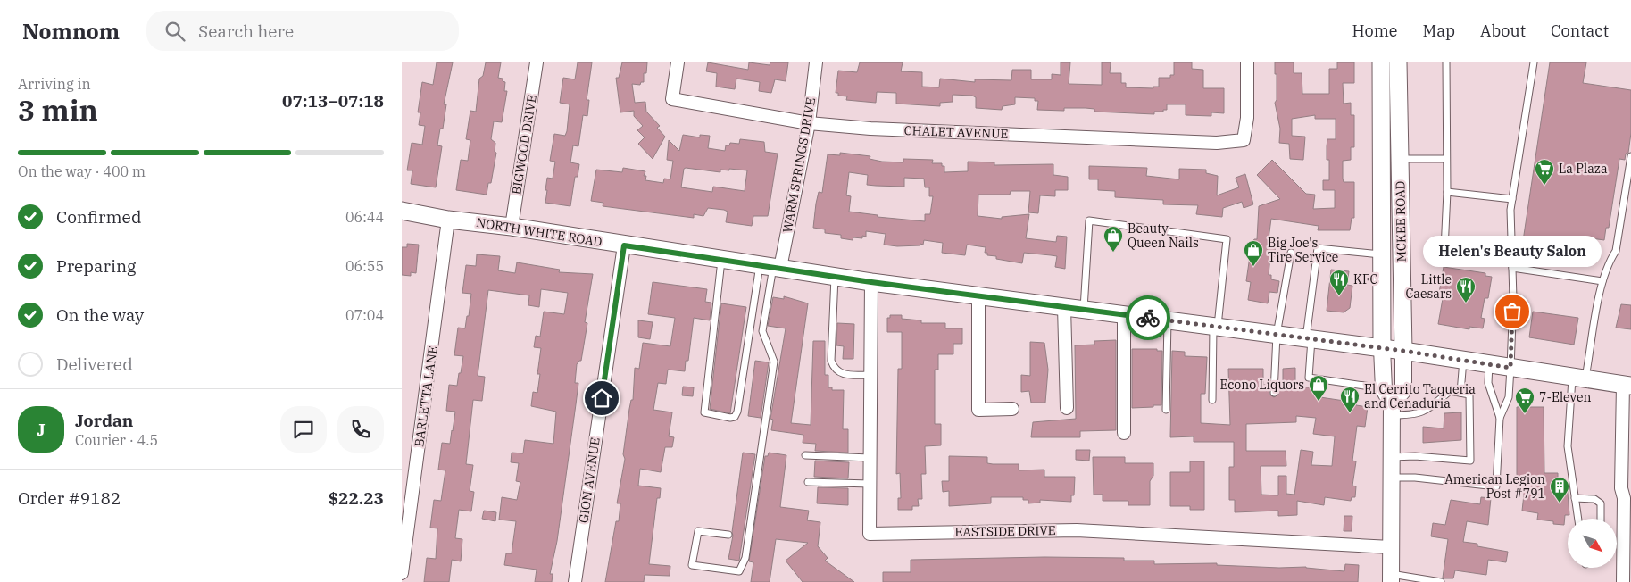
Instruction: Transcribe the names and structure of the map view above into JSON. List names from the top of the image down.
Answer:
{
  "streets": {
    "main road": ["MCKEE ROAD", "NORTH WHITE ROAD"],
    "street": [
      "CHALET AVENUE",
      "BIGWOOD DRIVE",
      "WARM SPRINGS DRIVE",
      "BARLETTA LANE",
      "GION AVENUE",
      "EASTSIDE DRIVE"
    ]
  },
  "crossings": [
    ["CHALET AVENUE", "WARM SPRINGS DRIVE"],
    ["BIGWOOD DRIVE", "NORTH WHITE ROAD"],
    ["WARM SPRINGS DRIVE", "NORTH WHITE ROAD"],
    ["MCKEE ROAD", "NORTH WHITE ROAD"],
    ["MCKEE ROAD", "EASTSIDE DRIVE"],
    ["NORTH WHITE ROAD", "BARLETTA LANE"],
    ["NORTH WHITE ROAD", "GION AVENUE"],
    ["NORTH WHITE ROAD", "EASTSIDE DRIVE"]
  ],
  "places": {
    "supermarket": ["La Plaza", "7-Eleven"],
    "shop": ["Beauty Queen Nails", "Big Joe's Tire Service", "Econo Liquors"],
    "restaurant": ["KFC", "Little Caesars", "El Cerrito Taqueria and Cenaduria"],
    "other": ["Helen's Beauty Salon"],
    "building": ["American Legion Post #791"]
  },
  "north": "bottom right",
  "page": {
    "header": "Nomnom",
    "search": "Search here",
    "nav": [
      "Home",
      "Map",
      "About",
      "Contact"
    ],
    "heading": ["3 min", "Arriving in", "07:13–07:18"],
    "panel": [
      "Jordan",
      "Courier · 4.5",
      "Order #9182",
      "$22.23"
    ],
    "bar": "On the way · 400 m",
    "list": [
      ["Confirmed", "06:44"],
      ["Preparing", "06:55"],
      ["On the way", "07:04"],
      "Delivered"
    ],
    "bubble": "Helen's Beauty Salon",
    "round": "J"
  }
}
